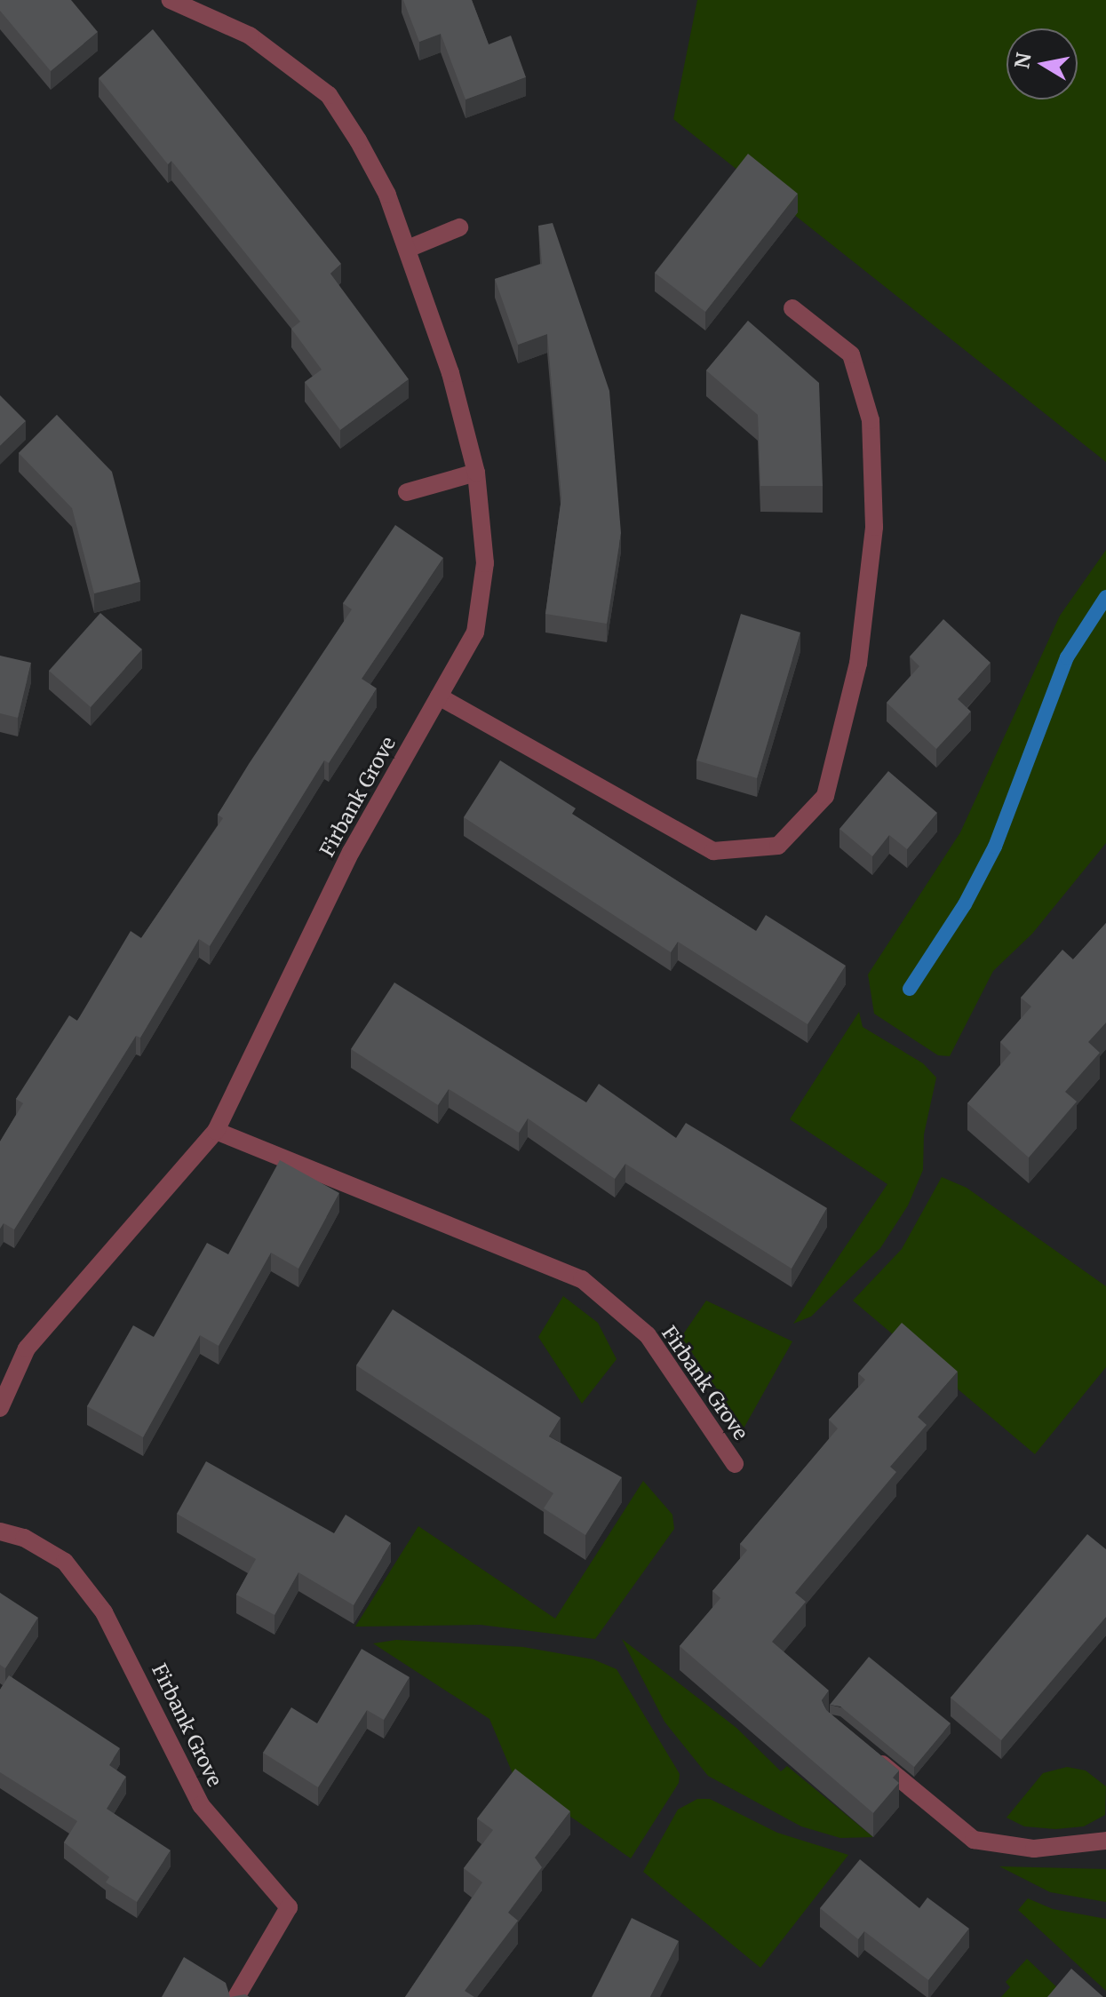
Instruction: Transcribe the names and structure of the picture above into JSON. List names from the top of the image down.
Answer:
{
  "streets": {
    "street": ["Firbank Grove"]
  },
  "north": "left"
}
